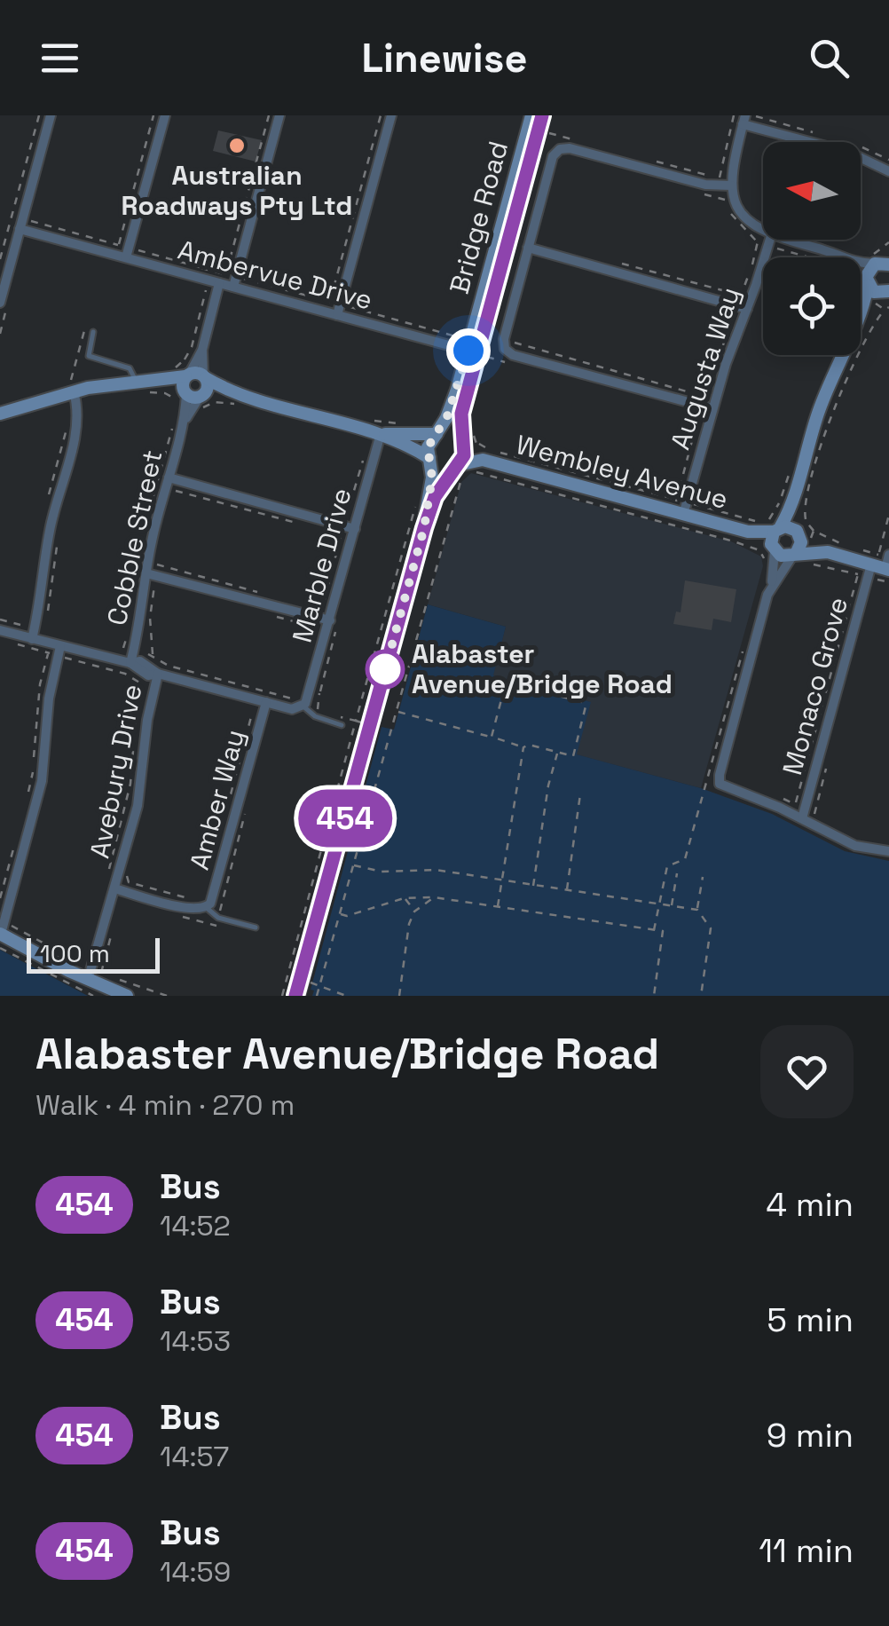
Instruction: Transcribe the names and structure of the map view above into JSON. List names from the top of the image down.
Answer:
{
  "streets": {
    "street": [
      "Bridge Road",
      "Ambervue Drive",
      "Augusta Way",
      "Wembley Avenue",
      "Cobble Street",
      "Marble Drive",
      "Monaco Grove",
      "Avebury Drive",
      "Amber Way"
    ]
  },
  "crossings": [
    ["Bridge Road", "Ambervue Drive"],
    ["Bridge Road", "Wembley Avenue"],
    ["Augusta Way", "Wembley Avenue"],
    ["Avebury Drive", "Amber Way"]
  ],
  "places": ["Australian Roadways Pty Ltd", "Alabaster Avenue/Bridge Road"],
  "lines": ["bus line 454"],
  "scale_bar": "100 m",
  "north": "left",
  "page": {
    "header": "Linewise",
    "on_map": "454",
    "scale": "100 m",
    "heading": ["Alabaster Avenue/Bridge Road", "Walk · 4 min · 270 m"],
    "list": [
      {
        "mark": "454",
        "name": "Bus",
        "note": "14:52",
        "value": "4 min"
      },
      {
        "mark": "454",
        "name": "Bus",
        "note": "14:53",
        "value": "5 min"
      },
      {
        "mark": "454",
        "name": "Bus",
        "note": "14:57",
        "value": "9 min"
      },
      {
        "mark": "454",
        "name": "Bus",
        "note": "14:59",
        "value": "11 min"
      }
    ]
  }
}
